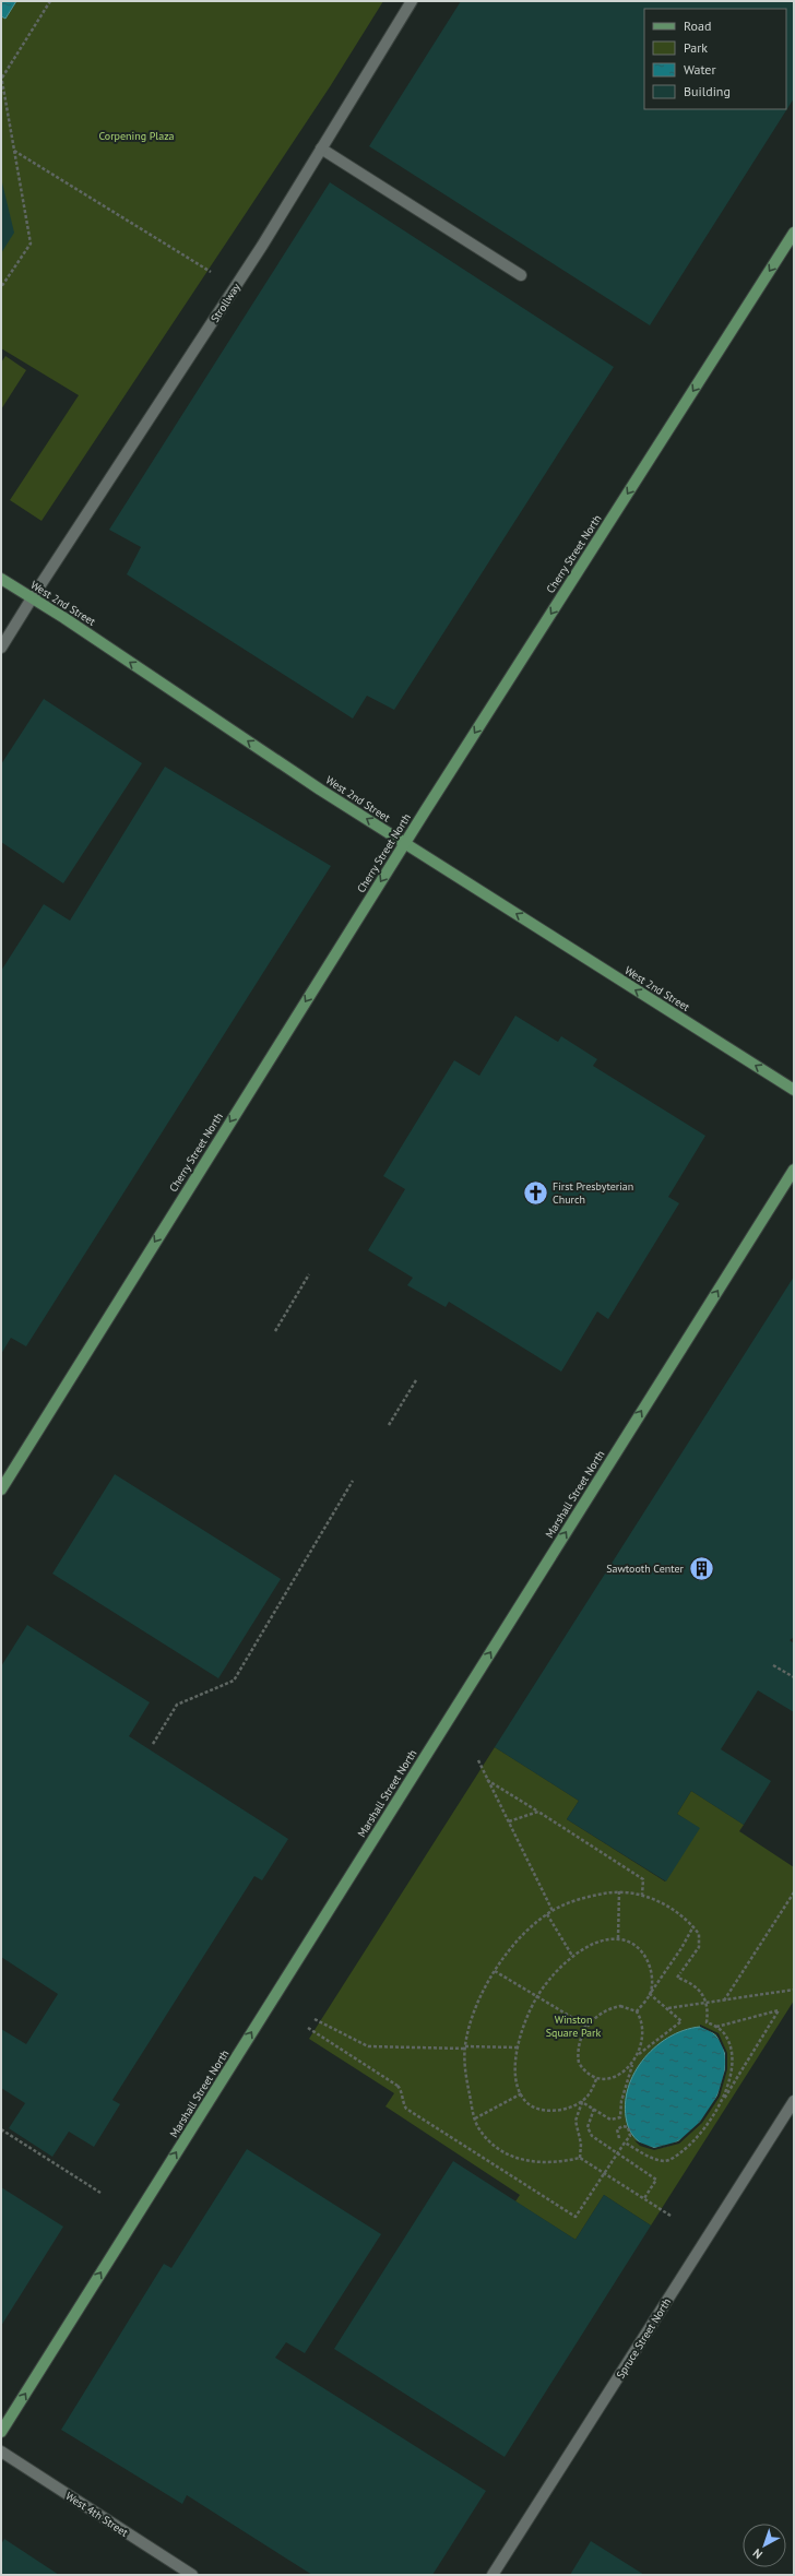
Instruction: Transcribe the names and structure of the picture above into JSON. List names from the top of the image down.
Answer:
{
  "streets": {
    "main road": ["Cherry Street North", "West 2nd Street", "Marshall Street North"],
    "street": ["Strollway", "Spruce Street North", "West 4th Street"]
  },
  "crossings": [
    ["Strollway", "West 2nd Street"],
    ["Cherry Street North", "West 2nd Street"]
  ],
  "one_way": ["Cherry Street North", "West 2nd Street", "Marshall Street North"],
  "parks": ["Corpening Plaza", "Winston Square Park"],
  "places": {
    "church": ["First Presbyterian Church"],
    "building": ["Sawtooth Center"]
  },
  "legend": [
    "Road",
    "Park",
    "Water",
    "Building"
  ],
  "north": "bottom left"
}
